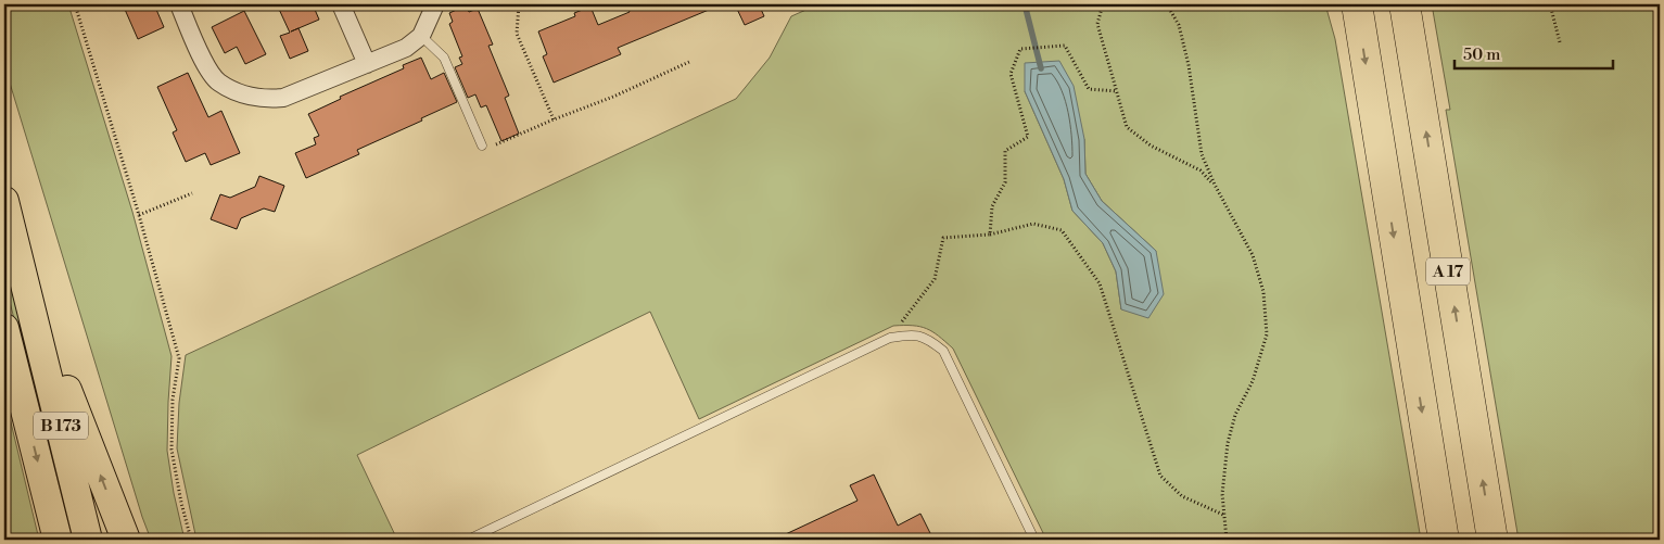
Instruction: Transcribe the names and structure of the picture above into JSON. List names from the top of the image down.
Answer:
{
  "streets": {
    "highway": ["A 17", "B 173"]
  },
  "scale_bar": "50 m"
}
